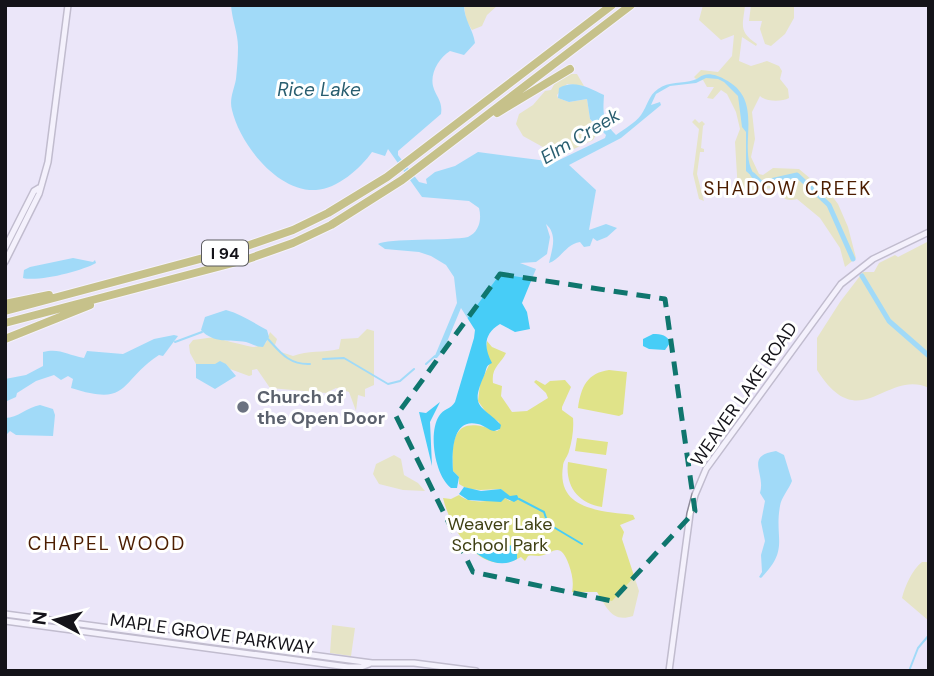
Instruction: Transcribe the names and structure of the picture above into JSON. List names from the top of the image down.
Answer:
{
  "streets": {
    "highway": ["I 94"],
    "main road": ["WEAVER LAKE ROAD", "MAPLE GROVE PARKWAY"]
  },
  "districts": ["SHADOW CREEK", "CHAPEL WOOD"],
  "water": ["Rice Lake", "Elm Creek"],
  "parks": ["Weaver Lake School Park"],
  "places": ["Church of the Open Door"],
  "north": "left"
}
